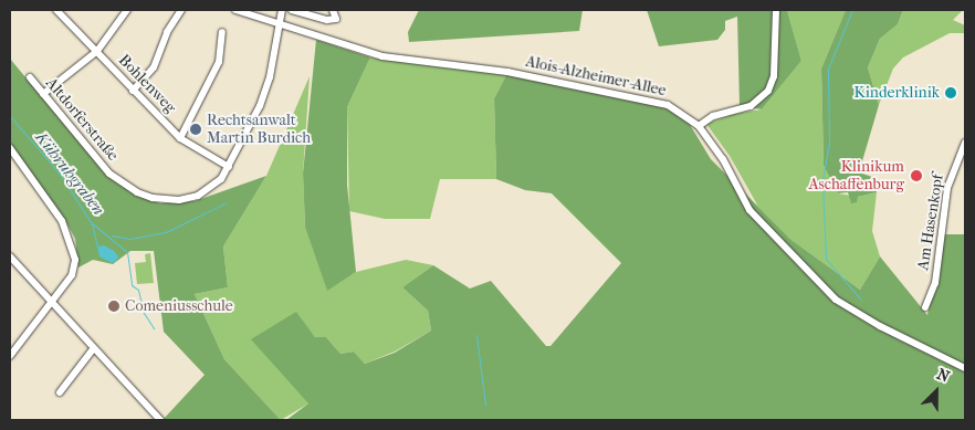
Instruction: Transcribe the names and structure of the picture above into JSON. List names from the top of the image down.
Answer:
{
  "streets": {
    "street": [
      "Alois-Alzheimer-Allee",
      "Bohlenweg",
      "Altdorferstraße",
      "Am Hasenkopf"
    ]
  },
  "crossings": [
    ["Alois-Alzheimer-Allee", "Altdorferstraße"],
    ["Bohlenweg", "Altdorferstraße"]
  ],
  "water": ["Kühruhgraben"],
  "places": [
    "Kinderklinik",
    "Rechtsanwalt Martin Burdich",
    "Klinikum Aschaffenburg",
    "Comeniusschule"
  ],
  "north": "top right"
}
